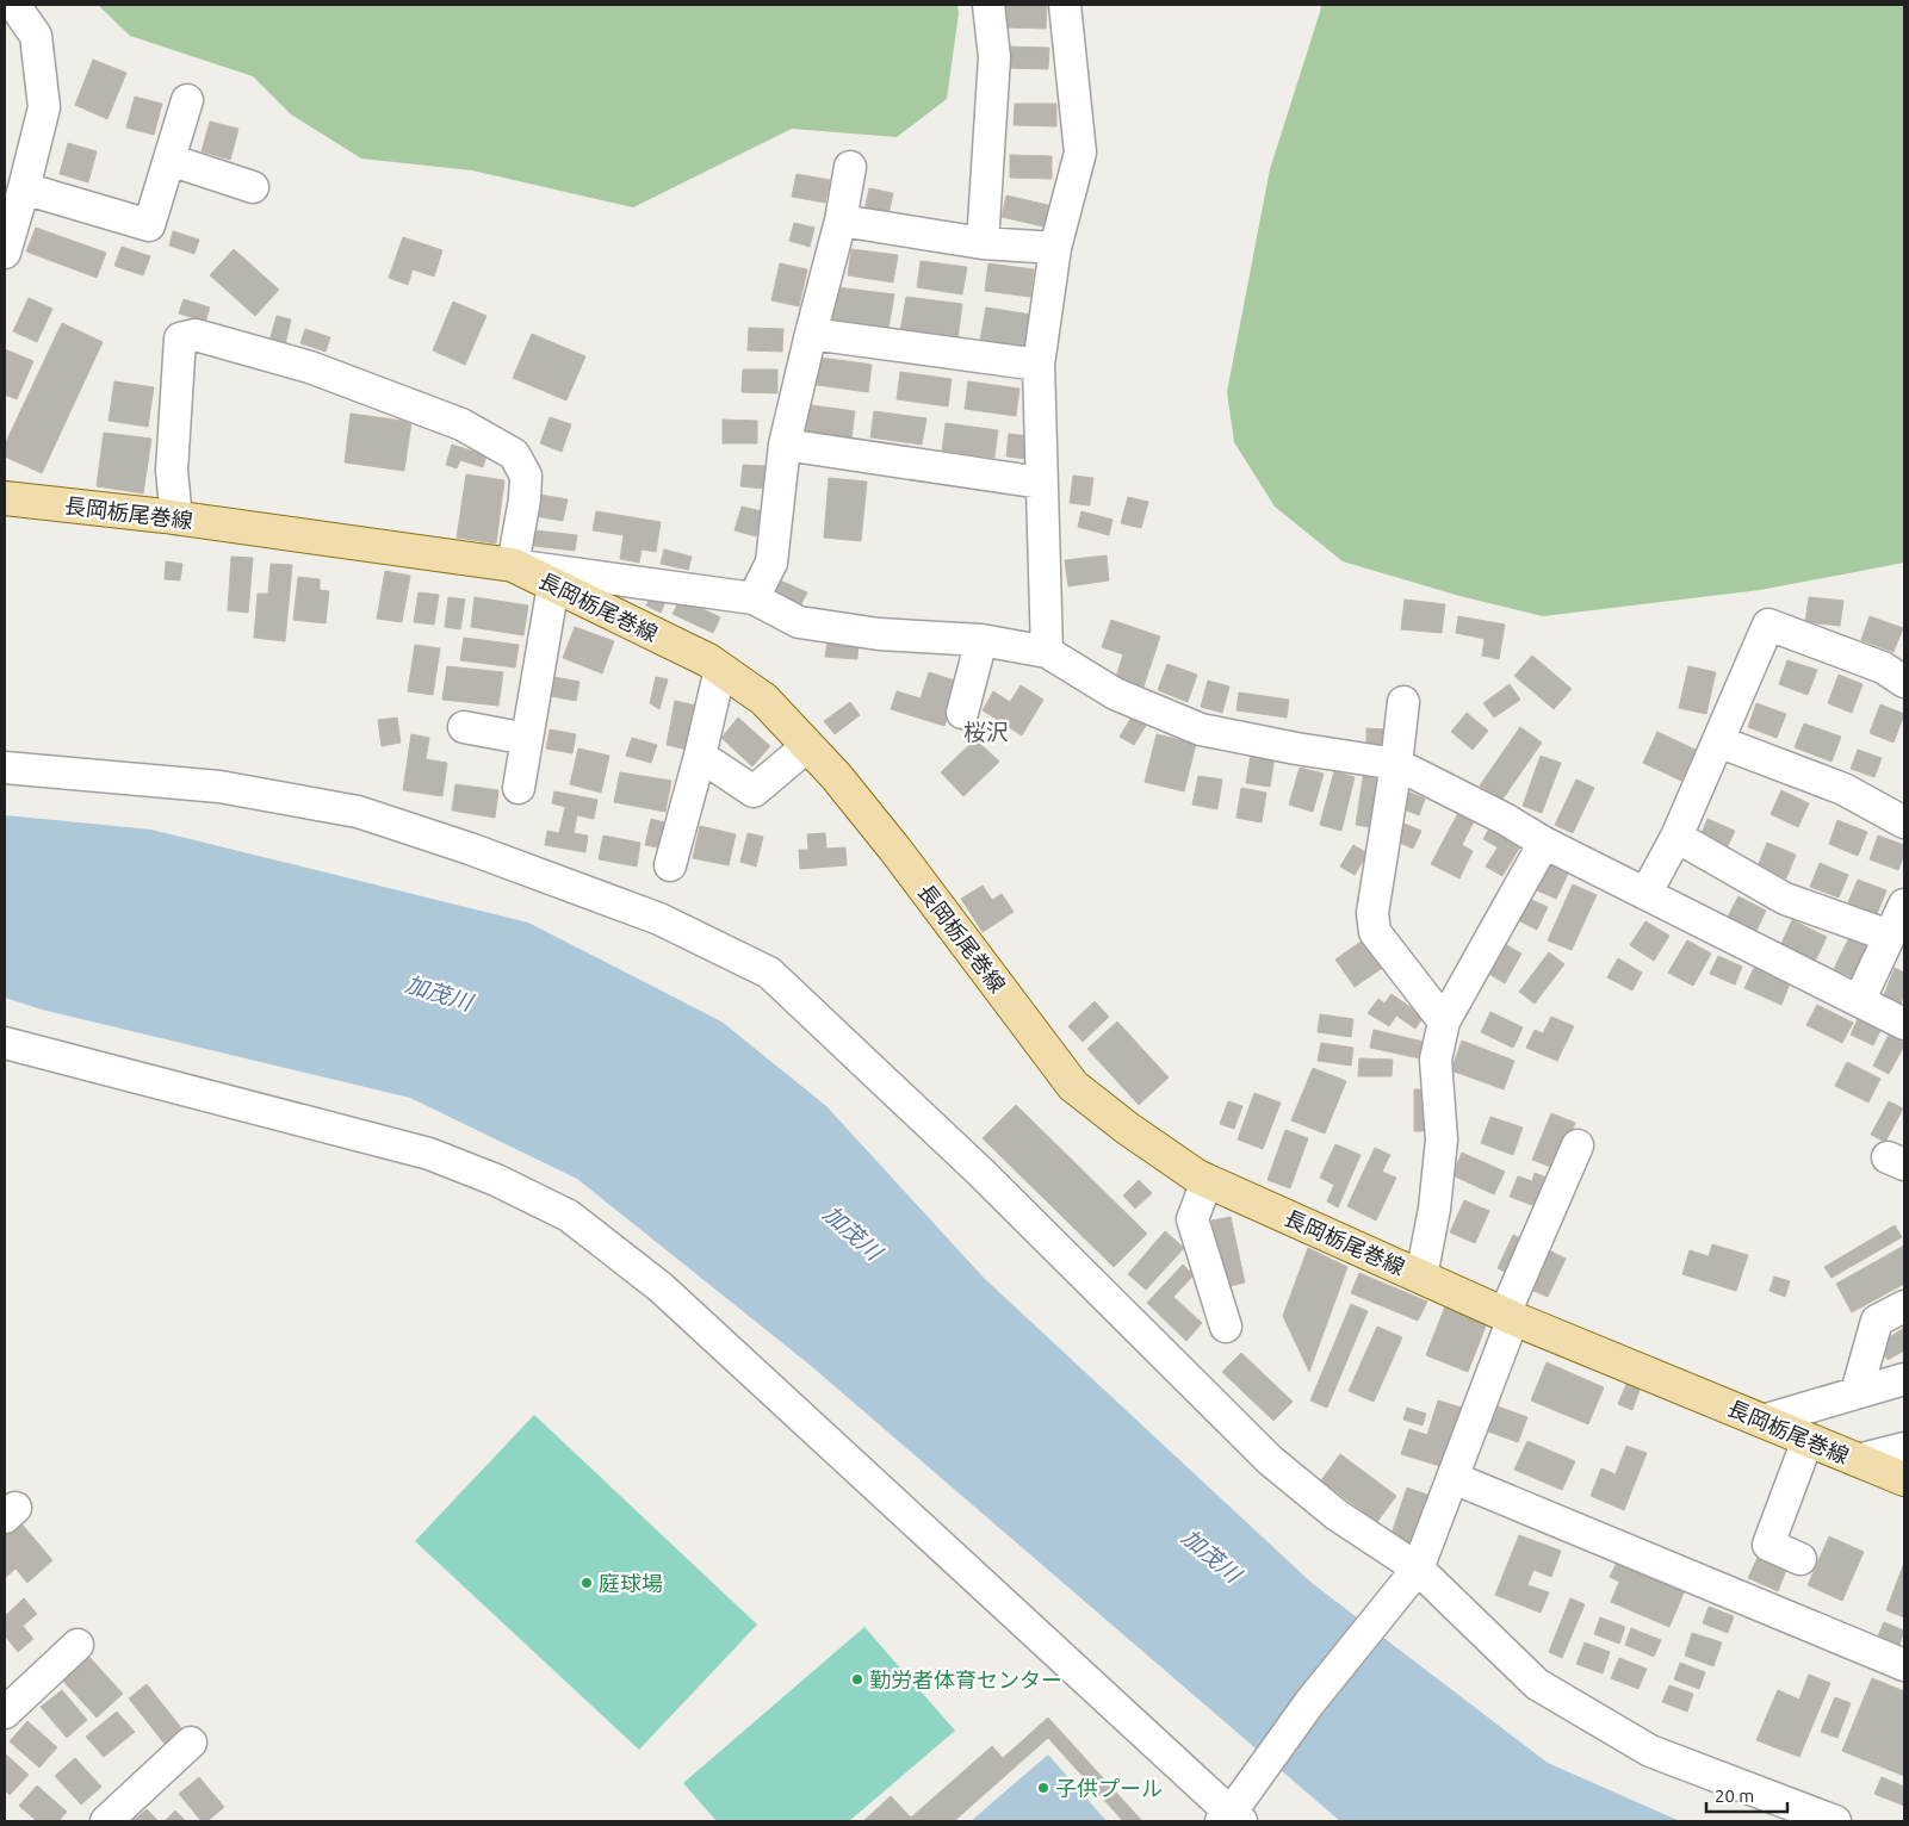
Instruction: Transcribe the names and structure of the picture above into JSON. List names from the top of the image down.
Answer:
{
  "streets": {
    "main road": ["長岡栃尾巻線"]
  },
  "districts": ["桜沢"],
  "water": ["加茂川"],
  "places": ["庭球場", "勤労者体育センター", "子供プール"],
  "scale_bar": "20 m"
}
